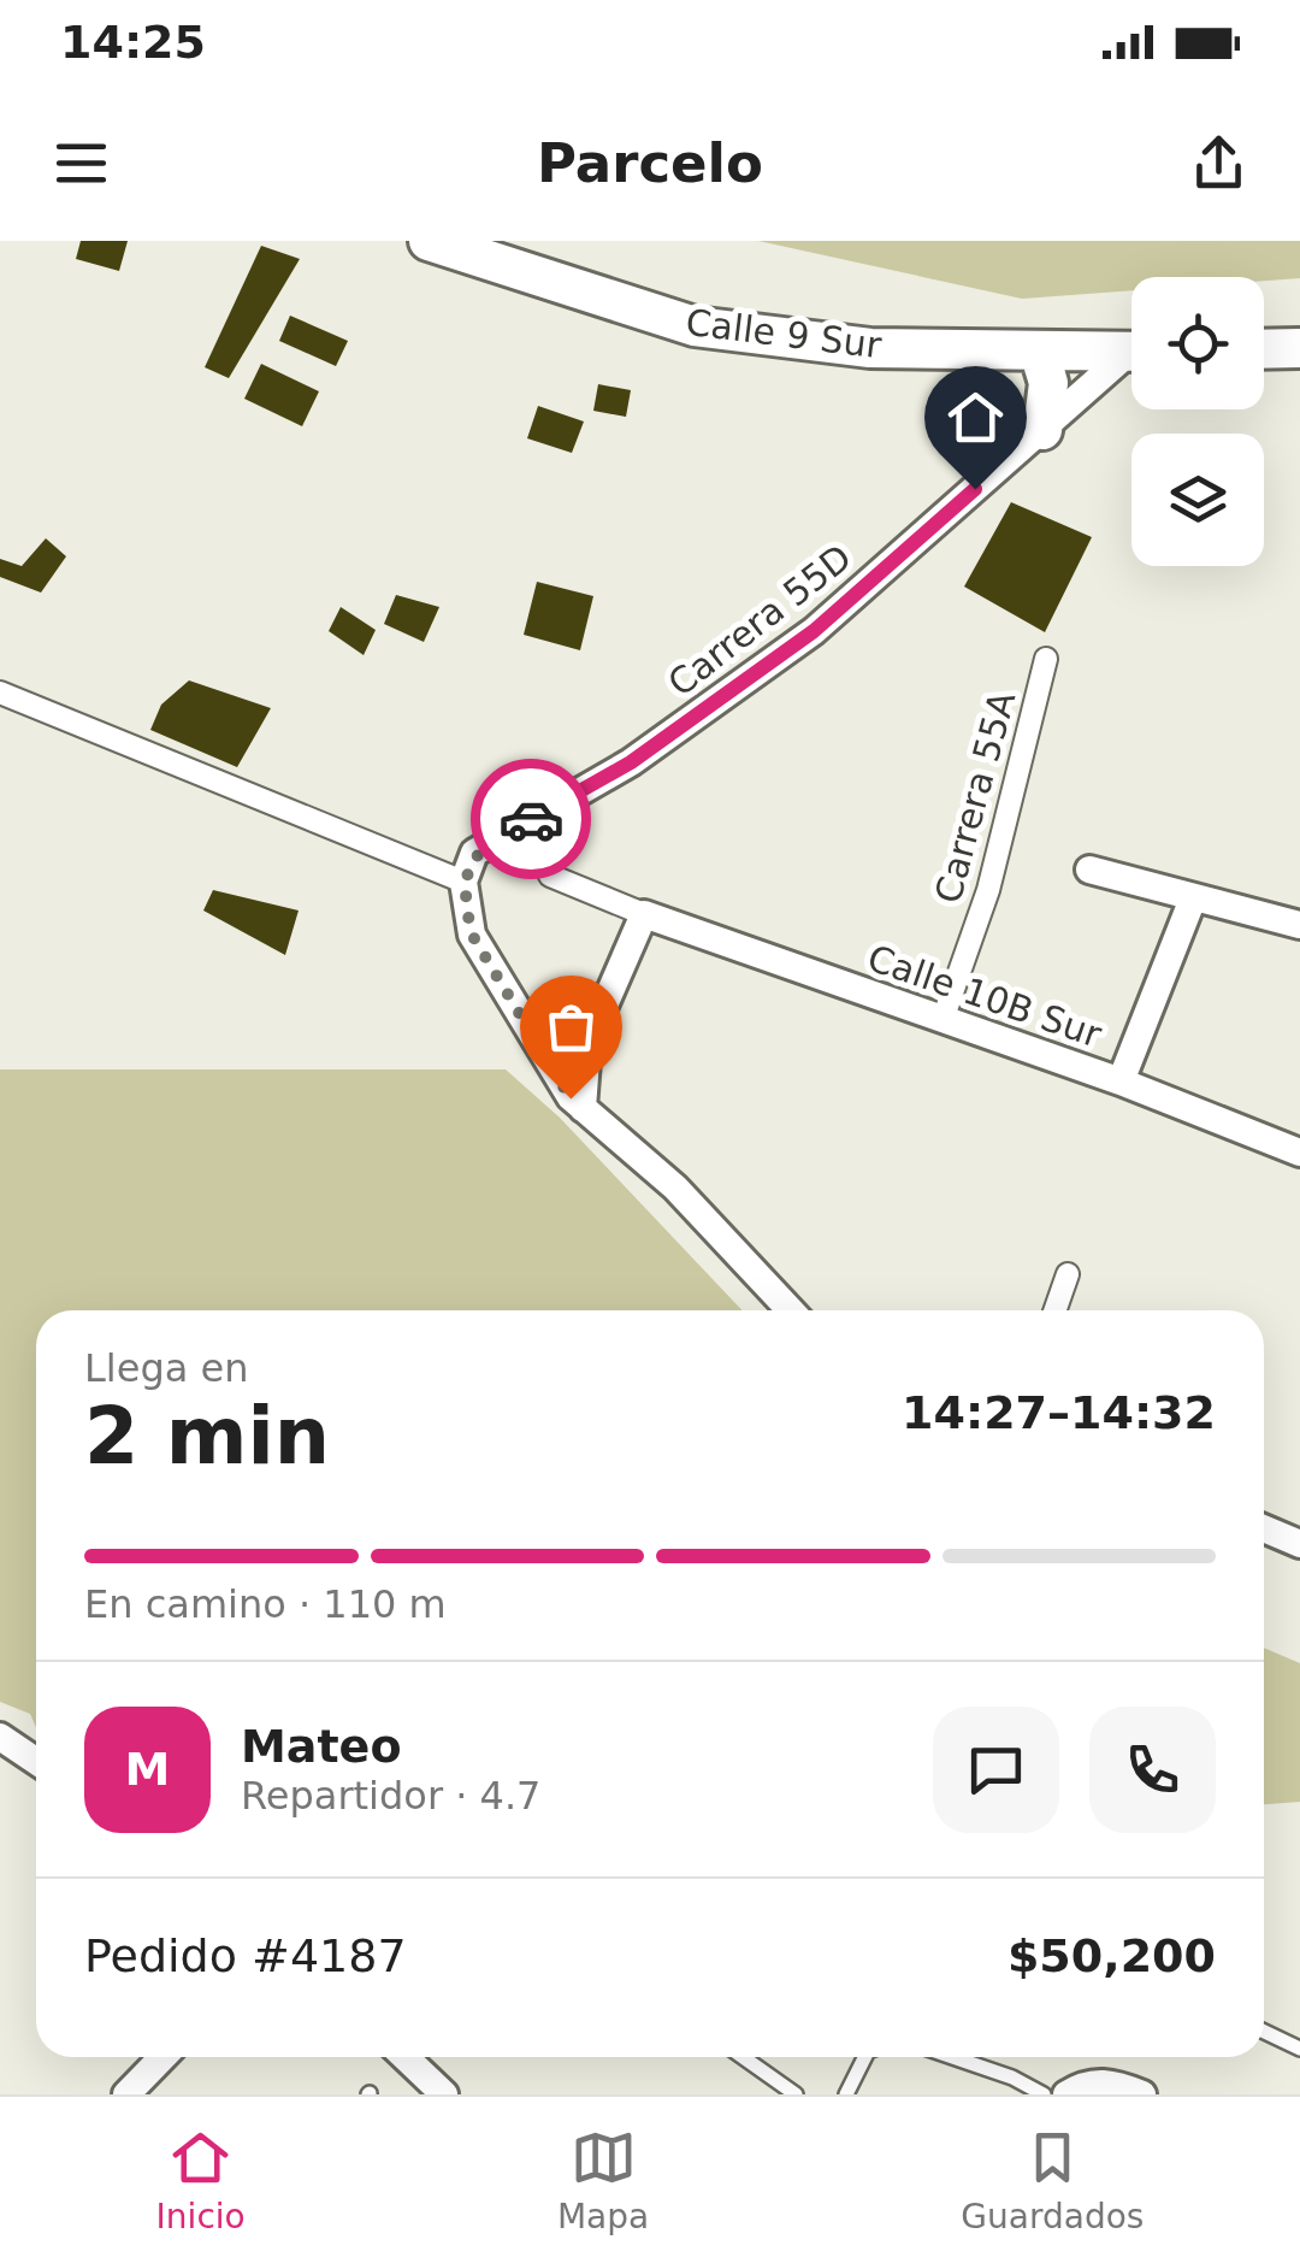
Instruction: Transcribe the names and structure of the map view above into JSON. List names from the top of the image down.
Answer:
{
  "streets": {
    "main road": ["Calle 9 Sur"],
    "street": ["Carrera 55D", "Carrera 55A", "Calle 10B Sur"]
  },
  "crossings": [
    ["Carrera 55A", "Calle 10B Sur"]
  ],
  "page": {
    "status": "14:25",
    "header": "Parcelo",
    "heading": ["2 min", "Llega en", "14:27–14:32"],
    "panel": [
      "Mateo",
      "Repartidor · 4.7",
      "Pedido #4187",
      "$50,200"
    ],
    "bar": "En camino · 110 m",
    "round": "M",
    "tabs": ["Inicio", "Mapa", "Guardados"]
  }
}
